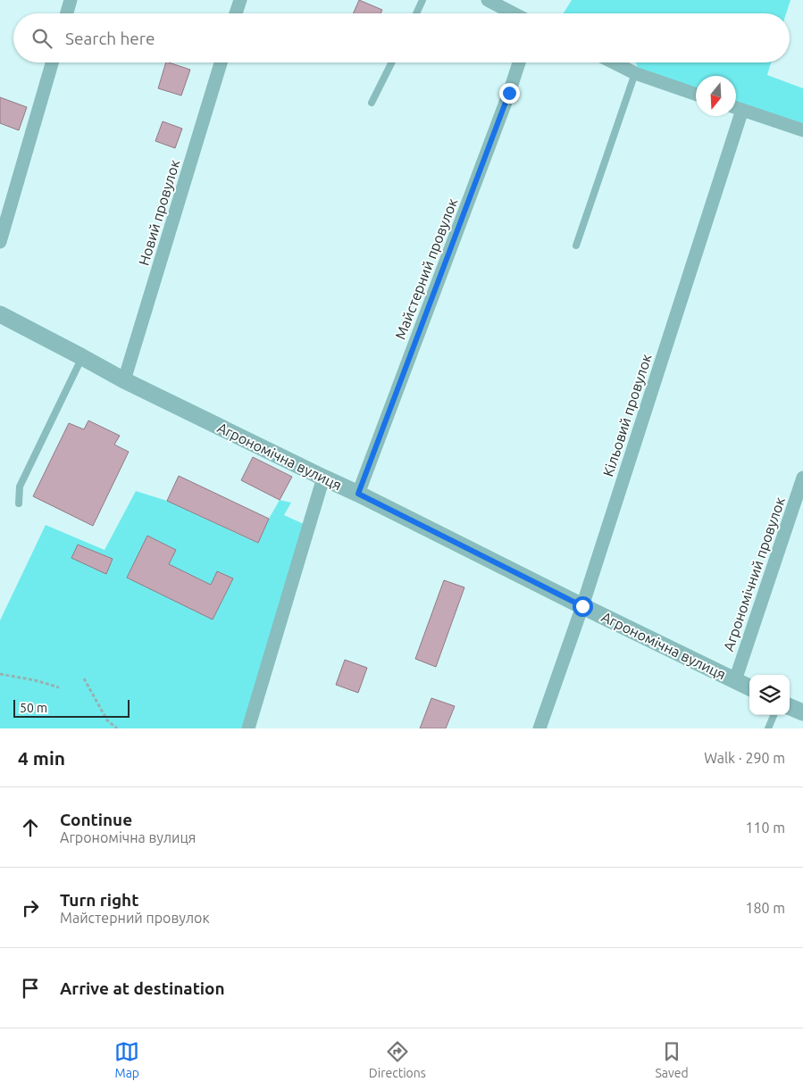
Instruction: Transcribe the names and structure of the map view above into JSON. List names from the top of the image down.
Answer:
{
  "streets": {
    "street": [
      "Новий провулок",
      "Майстерний провулок",
      "Кільовий провулок",
      "Агрономічна вулиця",
      "Агрономічний провулок"
    ]
  },
  "crossings": [
    ["Новий провулок", "Агрономічна вулиця"],
    ["Майстерний провулок", "Агрономічна вулиця"],
    ["Кільовий провулок", "Агрономічна вулиця"],
    ["Агрономічна вулиця", "Агрономічний провулок"]
  ],
  "scale_bar": "50 m",
  "north": "bottom",
  "page": {
    "search": "Search here",
    "scale": "50 m",
    "heading": ["4 min", "Walk · 290 m"],
    "list": [
      ["Continue", "Агрономічна вулиця", "110 m"],
      ["Turn right", "Майстерний провулок", "180 m"],
      "Arrive at destination"
    ],
    "nav": ["Map", "Directions", "Saved"]
  }
}
